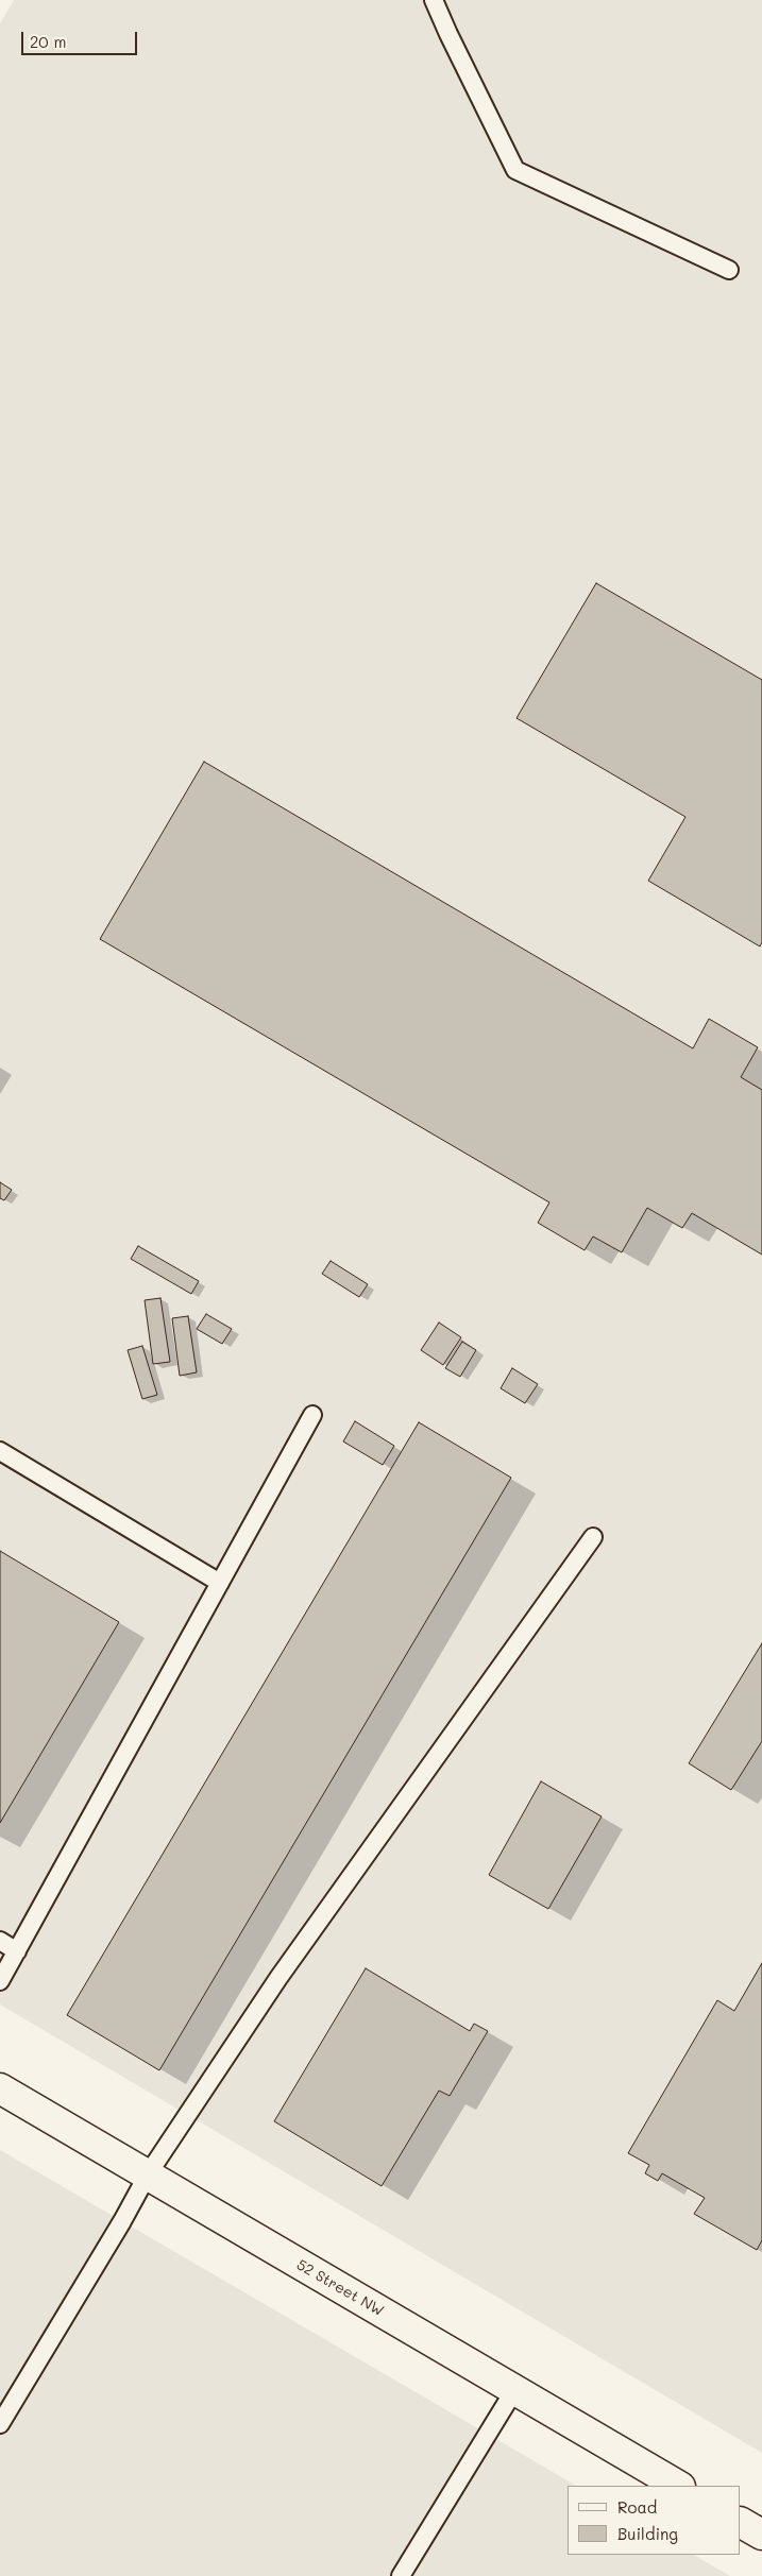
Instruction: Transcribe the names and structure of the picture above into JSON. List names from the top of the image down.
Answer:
{
  "streets": {
    "street": ["52 Street NW"]
  },
  "legend": ["Road", "Building"],
  "scale_bar": "20 m"
}
